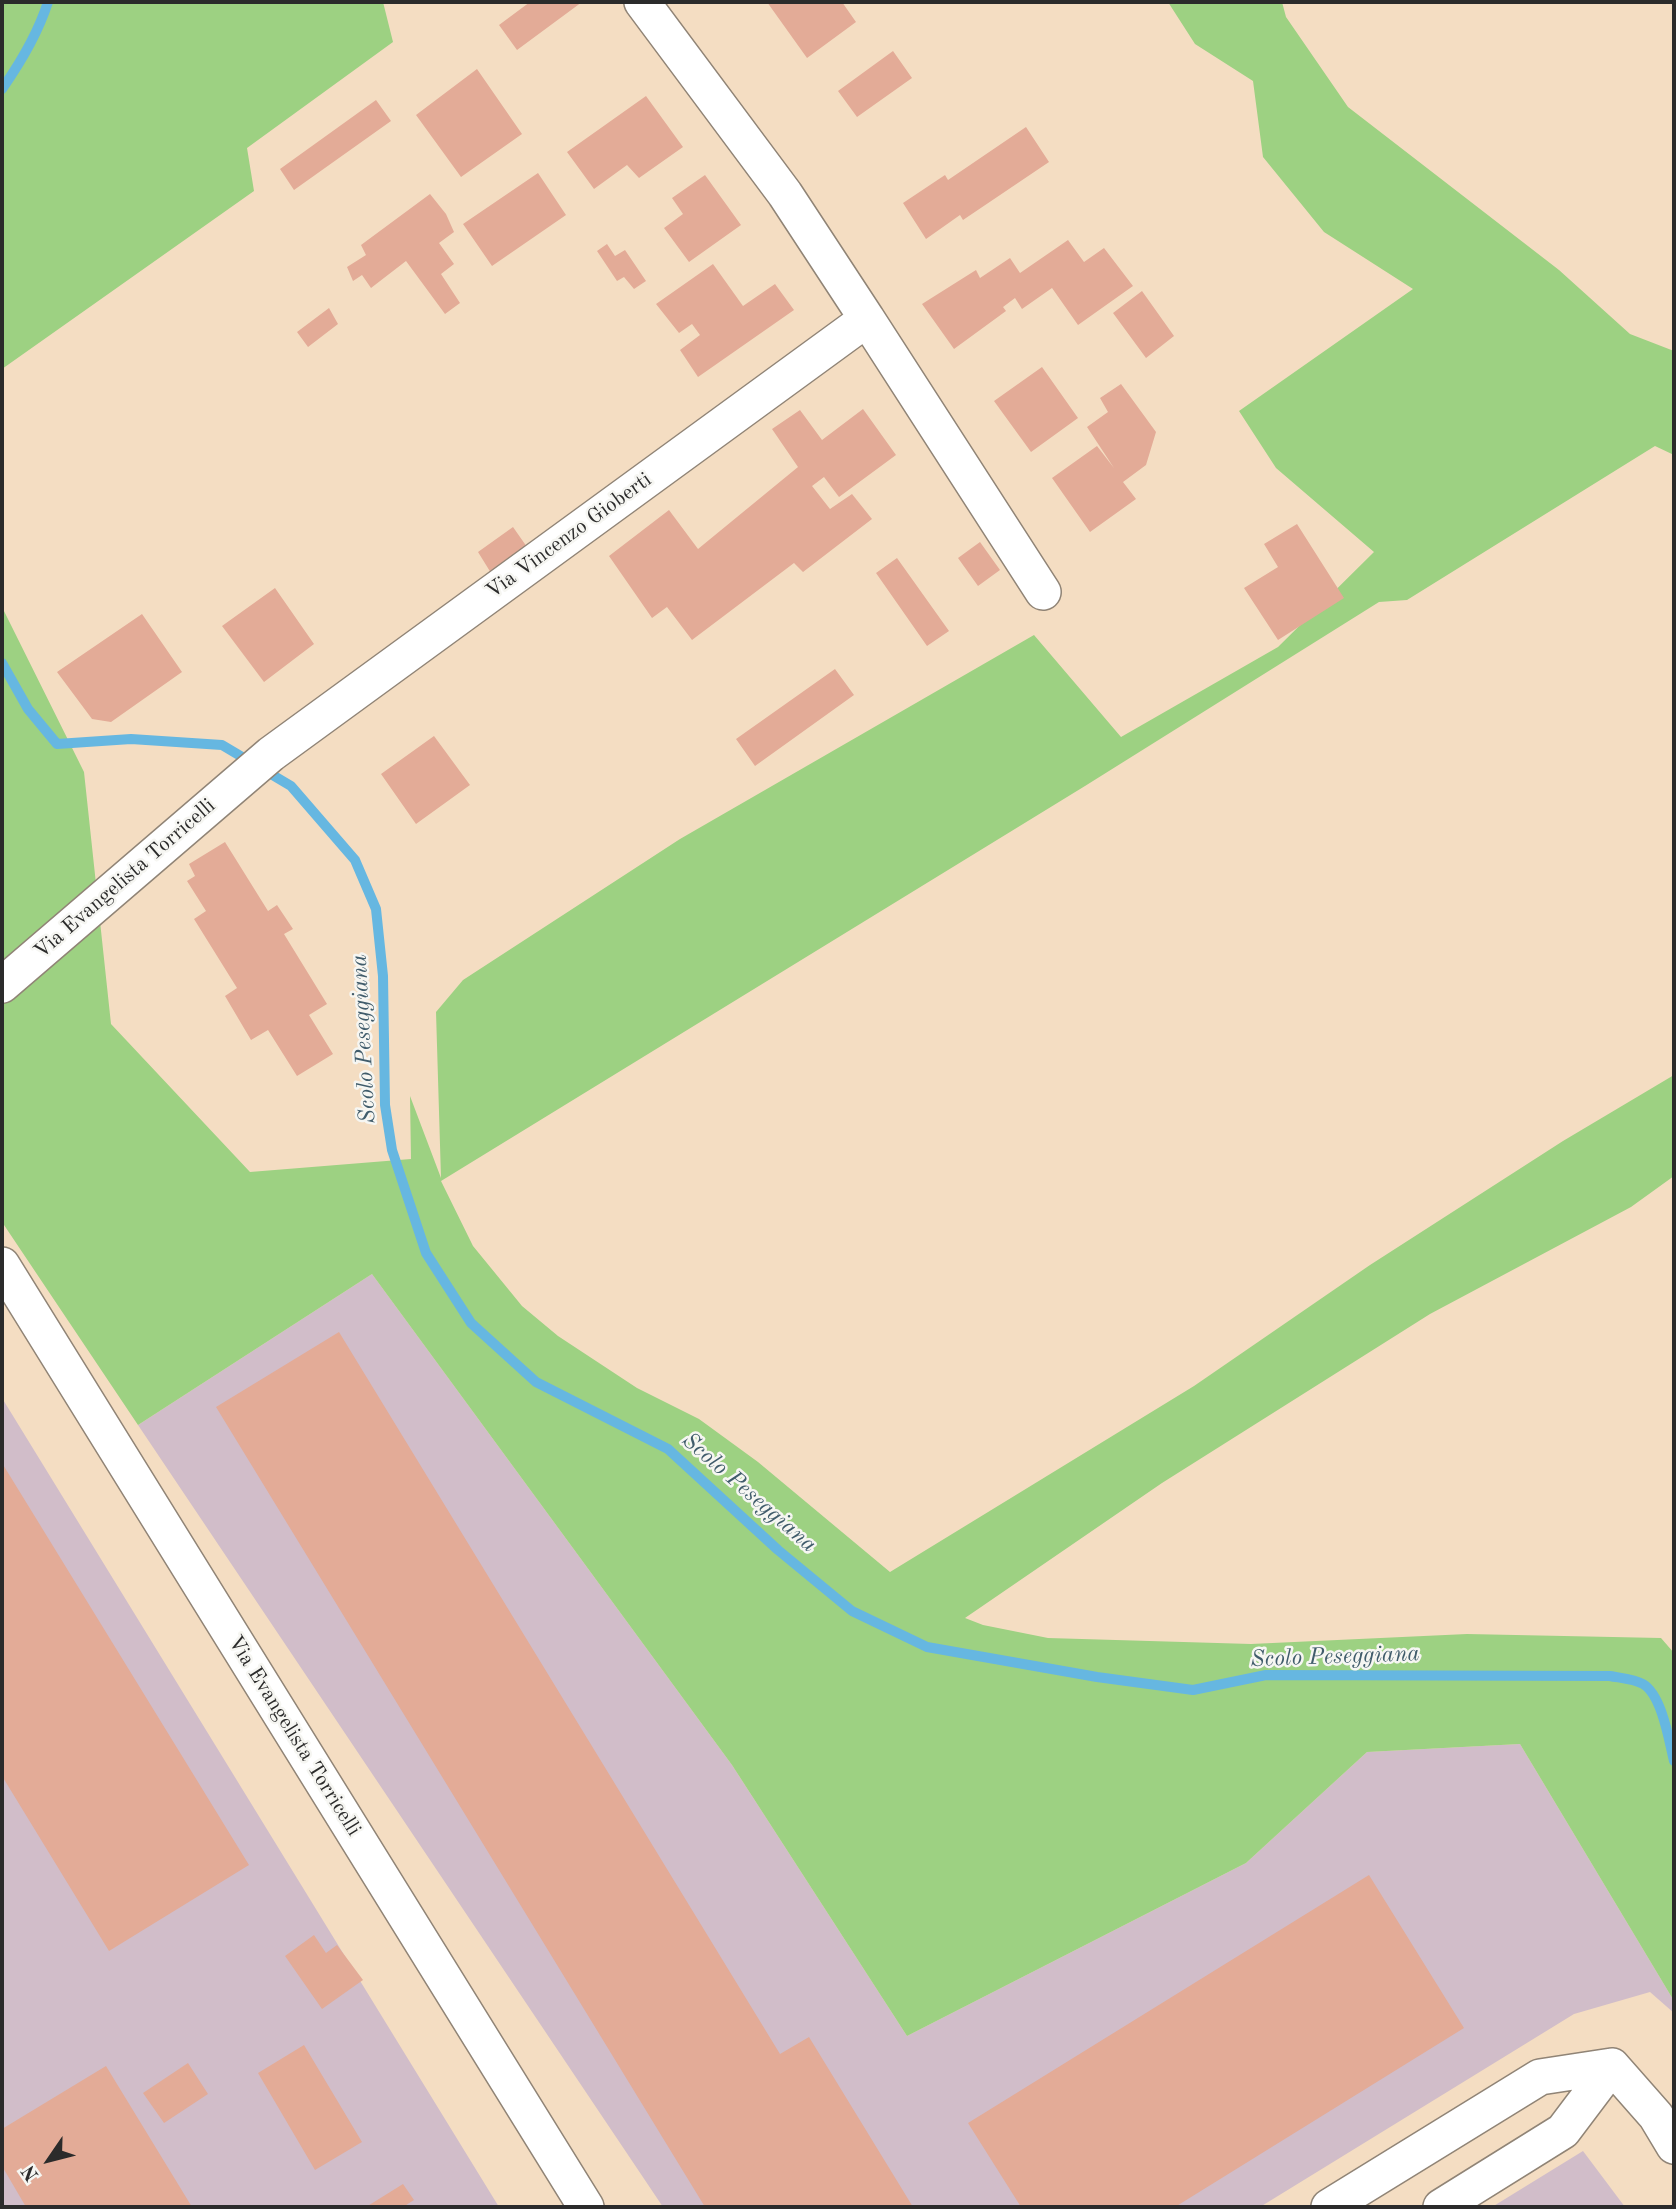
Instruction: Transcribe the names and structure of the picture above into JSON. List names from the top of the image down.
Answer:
{
  "streets": {
    "street": ["Via Vincenzo Gioberti", "Via Evangelista Torricelli"]
  },
  "crossings": [
    ["Via Vincenzo Gioberti", "Via Evangelista Torricelli"]
  ],
  "water": ["Scolo Peseggiana"],
  "north": "bottom left"
}
